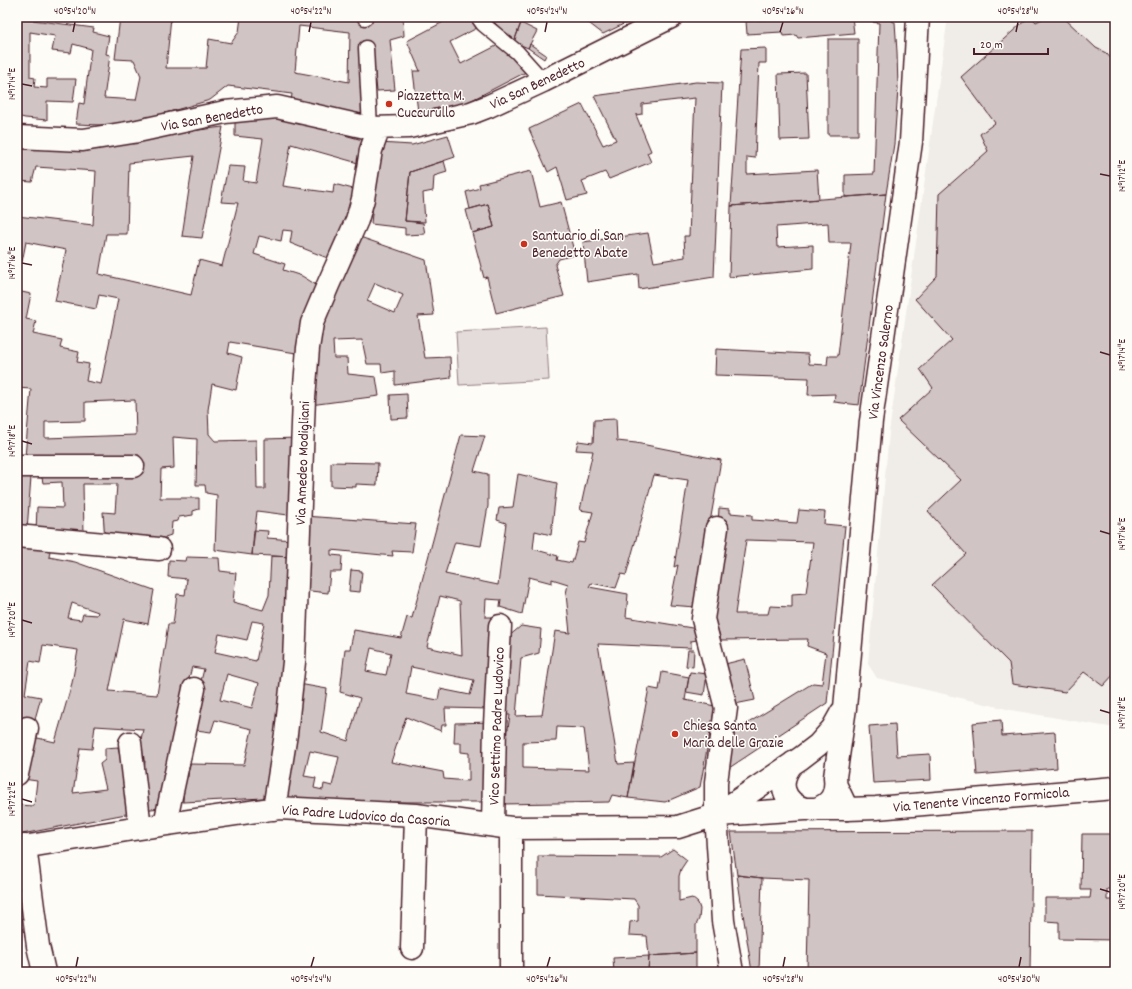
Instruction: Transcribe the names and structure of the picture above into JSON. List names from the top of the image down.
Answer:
{
  "streets": {
    "street": [
      "Via San Benedetto",
      "Via Vincenzo Salerno",
      "Via Amedeo Modigliani",
      "Vico Settimo Padre Ludovico",
      "Via Tenente Vincenzo Formicola",
      "Via Padre Ludovico da Casoria"
    ]
  },
  "crossings": [
    ["Via San Benedetto", "Via Amedeo Modigliani"],
    ["Via Vincenzo Salerno", "Via Tenente Vincenzo Formicola"],
    ["Via Amedeo Modigliani", "Via Padre Ludovico da Casoria"],
    ["Vico Settimo Padre Ludovico", "Via Padre Ludovico da Casoria"],
    ["Via Tenente Vincenzo Formicola", "Via Padre Ludovico da Casoria"]
  ],
  "places": ["Piazzetta M. Cuccurullo", "Santuario di San Benedetto Abate", "Chiesa Santa Maria delle Grazie"],
  "scale_bar": "20 m",
  "coordinates": [
    "40°54'20\"N",
    "40°54'22\"N",
    "40°54'24\"N",
    "40°54'26\"N",
    "40°54'28\"N",
    "14°17'14\"E",
    "14°17'12\"E",
    "14°17'16\"E",
    "14°17'18\"E",
    "14°17'20\"E",
    "14°17'22\"E",
    "40°54'30\"N"
  ]
}
